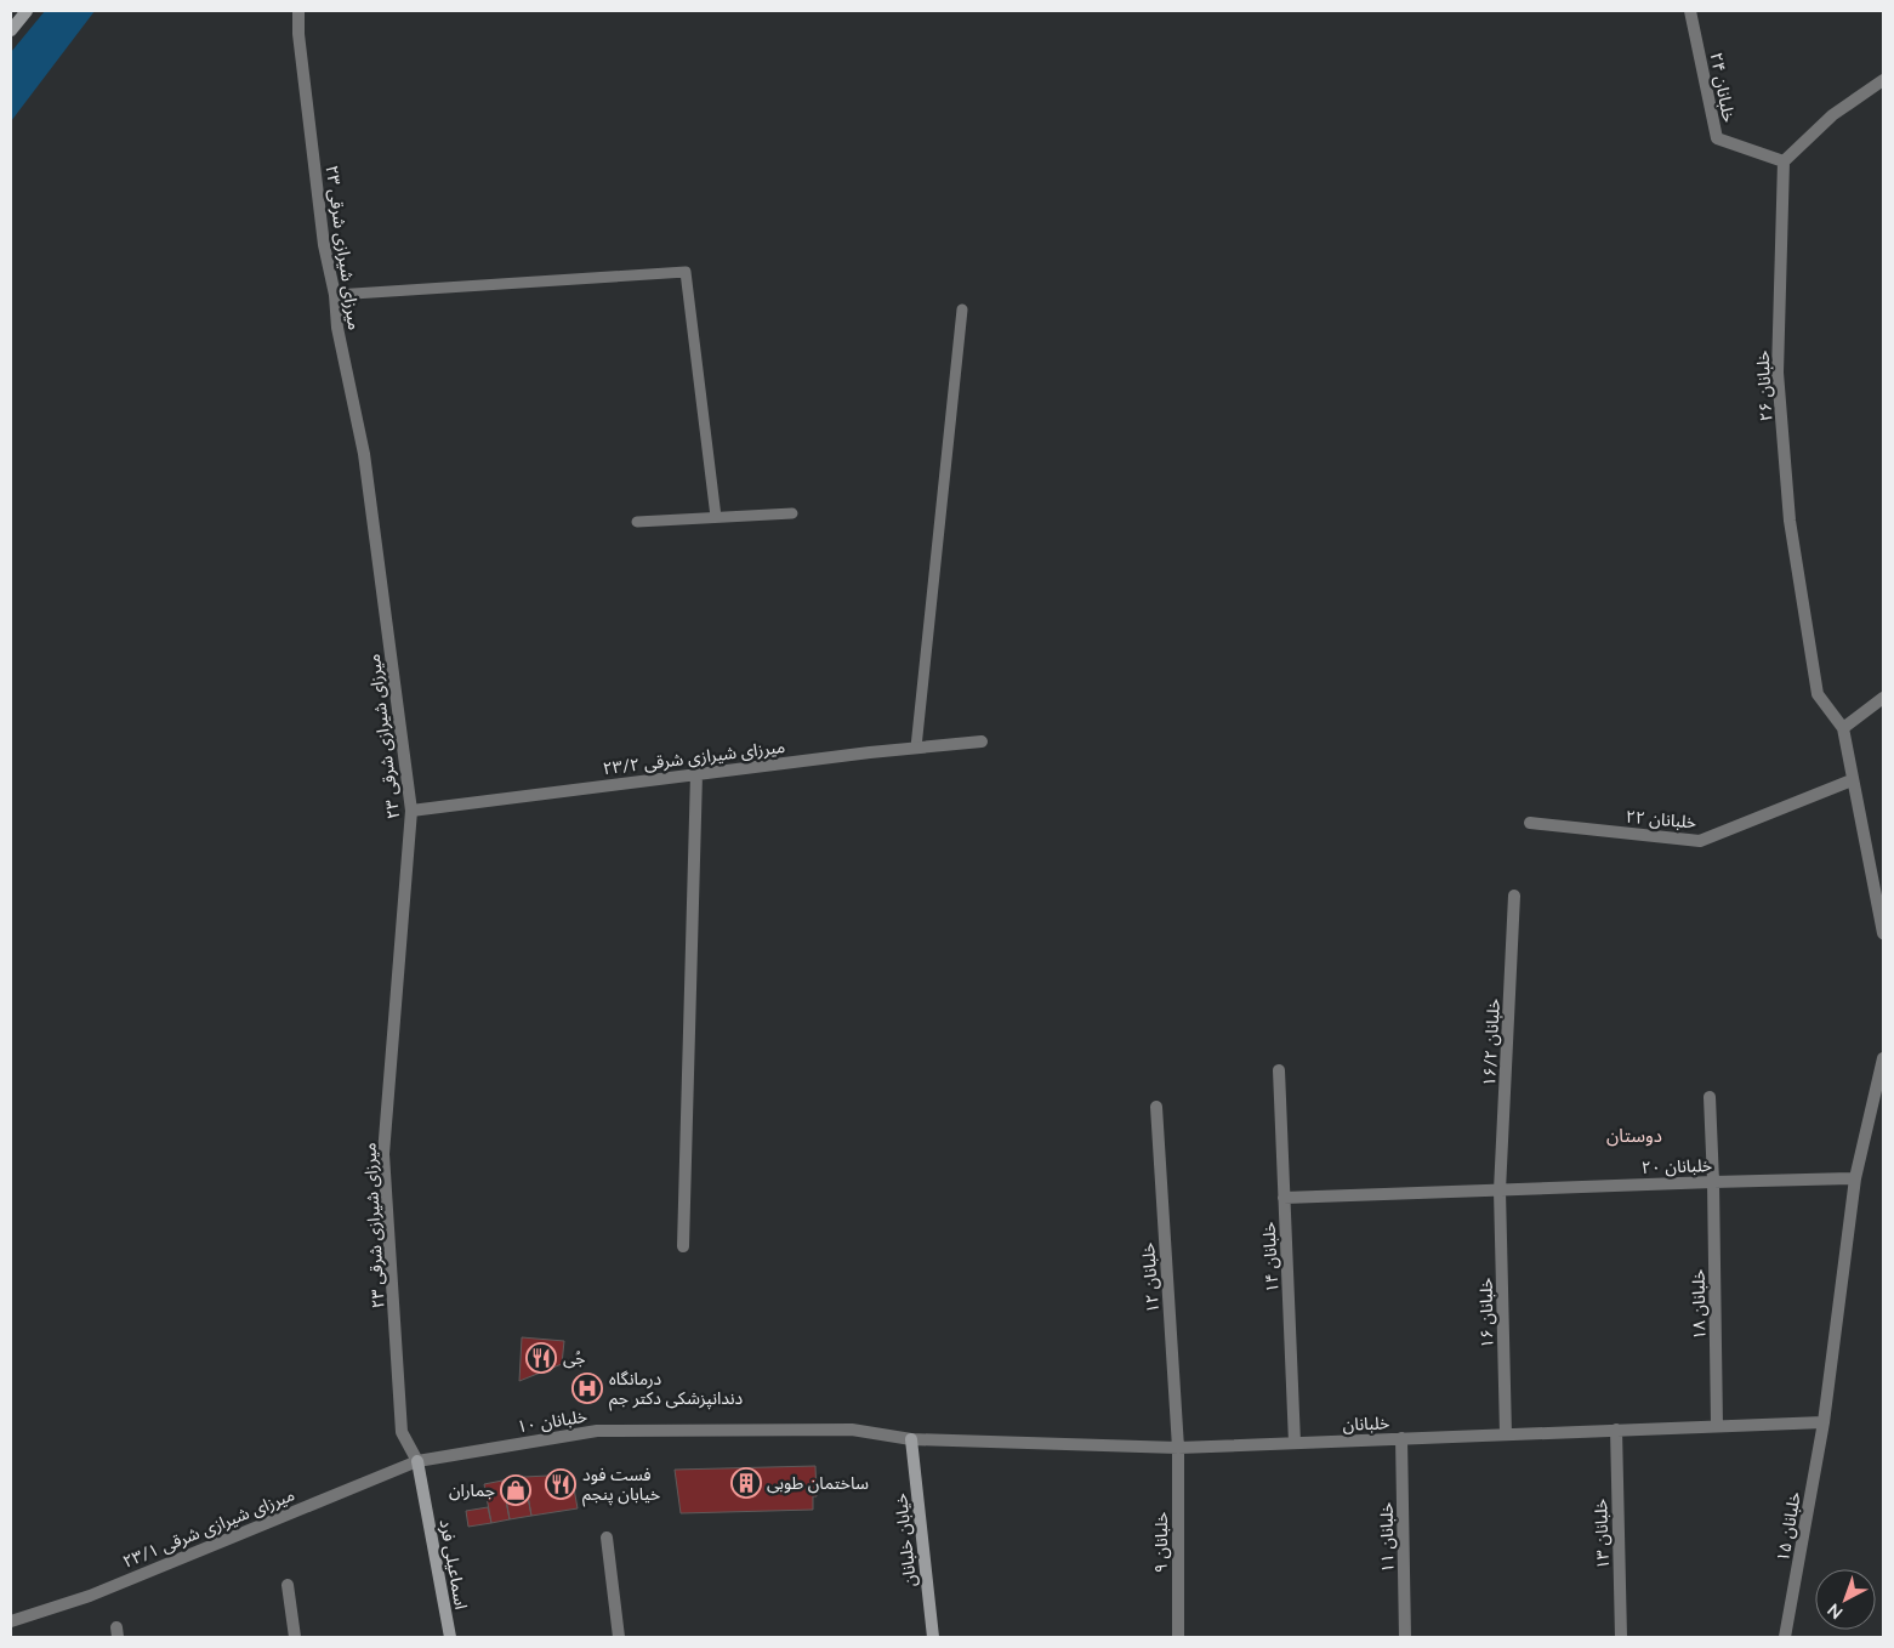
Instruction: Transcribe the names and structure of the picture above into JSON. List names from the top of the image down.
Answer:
{
  "streets": {
    "street": [
      "۲۴ خلبانان",
      "۲۳ میرزای شیرازی شرقی",
      "۲۶ خلبانان",
      "۲۳/۲ میرزای شیرازی شرقی",
      "۲۲ خلبانان",
      "۱۶/۲ خلبانان",
      "۲۰ خلبانان",
      "۱۴ خلبانان",
      "۱۲ خلبانان",
      "۱۸ خلبانان",
      "۱۶ خلبانان",
      "۱۰ خلبانان",
      "خلبانان",
      "۱۵ خلبانان",
      "۲۳/۱ میرزای شیرازی شرقی",
      "۱۳ خلبانان",
      "۱۱ خلبانان",
      "خیابان خلبانان",
      "۹ خلبانان",
      "اسماعیلی فرد"
    ]
  },
  "crossings": [
    ["۲۴ خلبانان", "۲۶ خلبانان"],
    ["۲۳ میرزای شیرازی شرقی", "۲۳/۲ میرزای شیرازی شرقی"],
    ["۲۳ میرزای شیرازی شرقی", "۱۰ خلبانان"],
    ["۲۳ میرزای شیرازی شرقی", "۲۳/۱ میرزای شیرازی شرقی"],
    ["۲۳ میرزای شیرازی شرقی", "اسماعیلی فرد"],
    ["۱۶/۲ خلبانان", "۲۰ خلبانان"],
    ["۱۶/۲ خلبانان", "۱۶ خلبانان"],
    ["۲۰ خلبانان", "۱۴ خلبانان"],
    ["۲۰ خلبانان", "۱۸ خلبانان"],
    ["۲۰ خلبانان", "۱۶ خلبانان"],
    ["۲۰ خلبانان", "۱۵ خلبانان"],
    ["۱۴ خلبانان", "خلبانان"],
    ["۱۲ خلبانان", "خلبانان"],
    ["۱۲ خلبانان", "۹ خلبانان"],
    ["۱۸ خلبانان", "خلبانان"],
    ["۱۶ خلبانان", "خلبانان"],
    ["۱۰ خلبانان", "خلبانان"],
    ["۱۰ خلبانان", "۲۳/۱ میرزای شیرازی شرقی"],
    ["۱۰ خلبانان", "خیابان خلبانان"],
    ["۱۰ خلبانان", "اسماعیلی فرد"],
    ["خلبانان", "۱۵ خلبانان"],
    ["خلبانان", "۱۳ خلبانان"],
    ["خلبانان", "۱۱ خلبانان"],
    ["خلبانان", "خیابان خلبانان"],
    ["خلبانان", "۹ خلبانان"],
    ["۲۳/۱ میرزای شیرازی شرقی", "اسماعیلی فرد"]
  ],
  "districts": ["دوستان"],
  "places": {
    "restaurant": ["جُی", "فست فود خیابان پنجم"],
    "hospital": ["درمانگاه دندانپزشکی دکتر جم"],
    "building": ["ساختمان طوبی"],
    "shop": ["جماران"]
  },
  "north": "bottom left"
}
